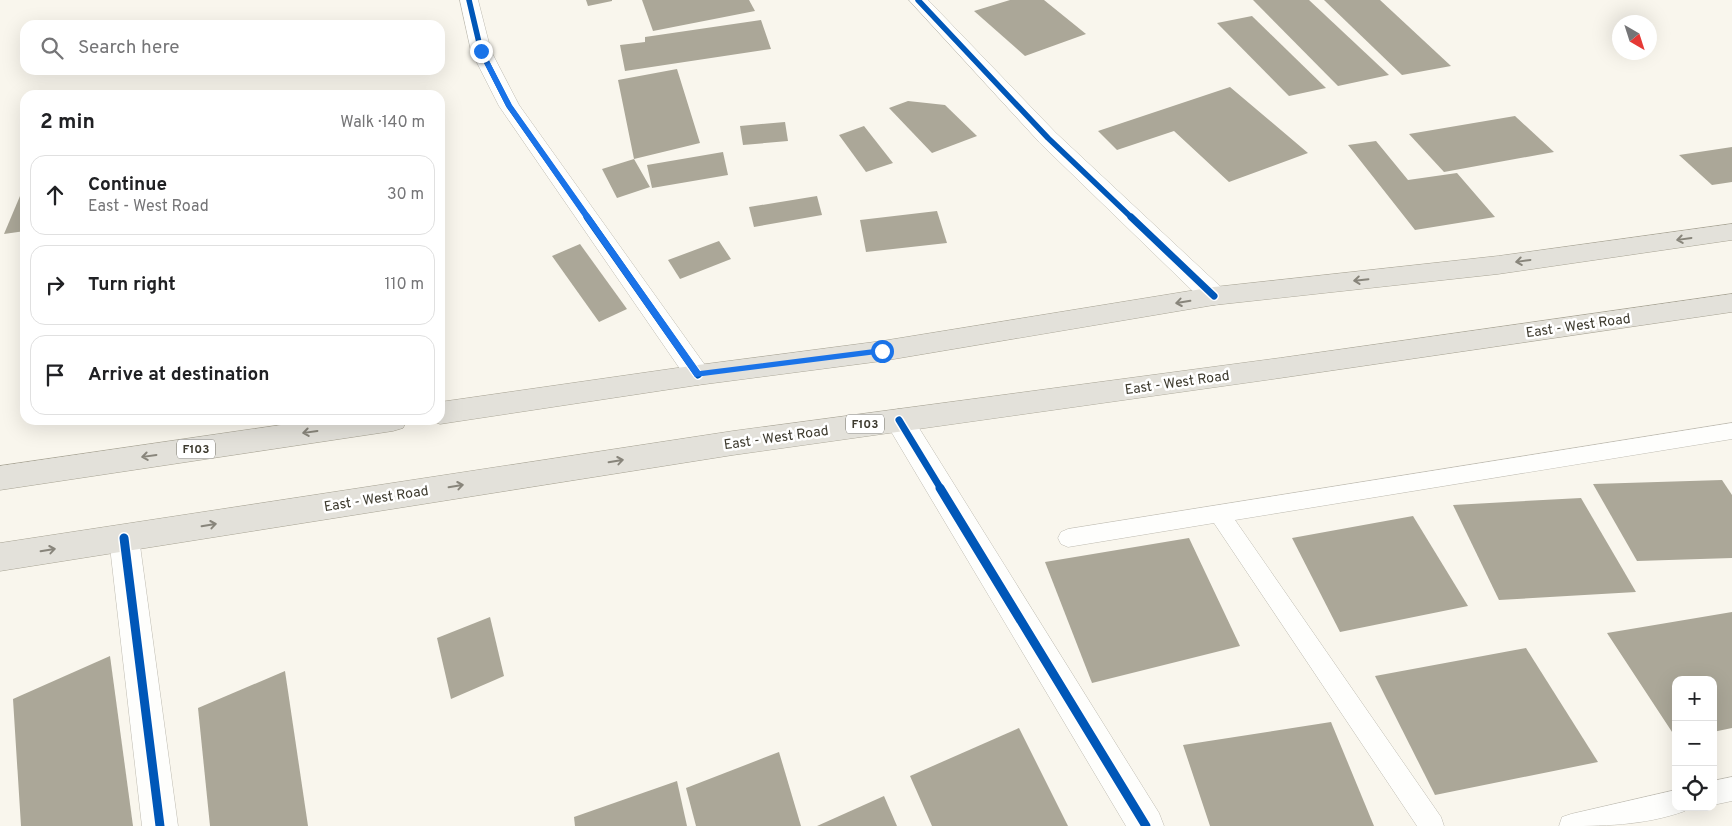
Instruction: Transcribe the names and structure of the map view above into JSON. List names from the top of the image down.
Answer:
{
  "streets": {
    "main road": ["East - West Road", "F103"]
  },
  "north": "bottom right",
  "page": {
    "search": "Search here",
    "heading": ["2 min", "Walk · 140 m"],
    "list": [
      ["Continue", "East - West Road", "30 m"],
      ["Turn right", "110 m"],
      "Arrive at destination"
    ],
    "map_buttons": ["+", "−"]
  }
}
